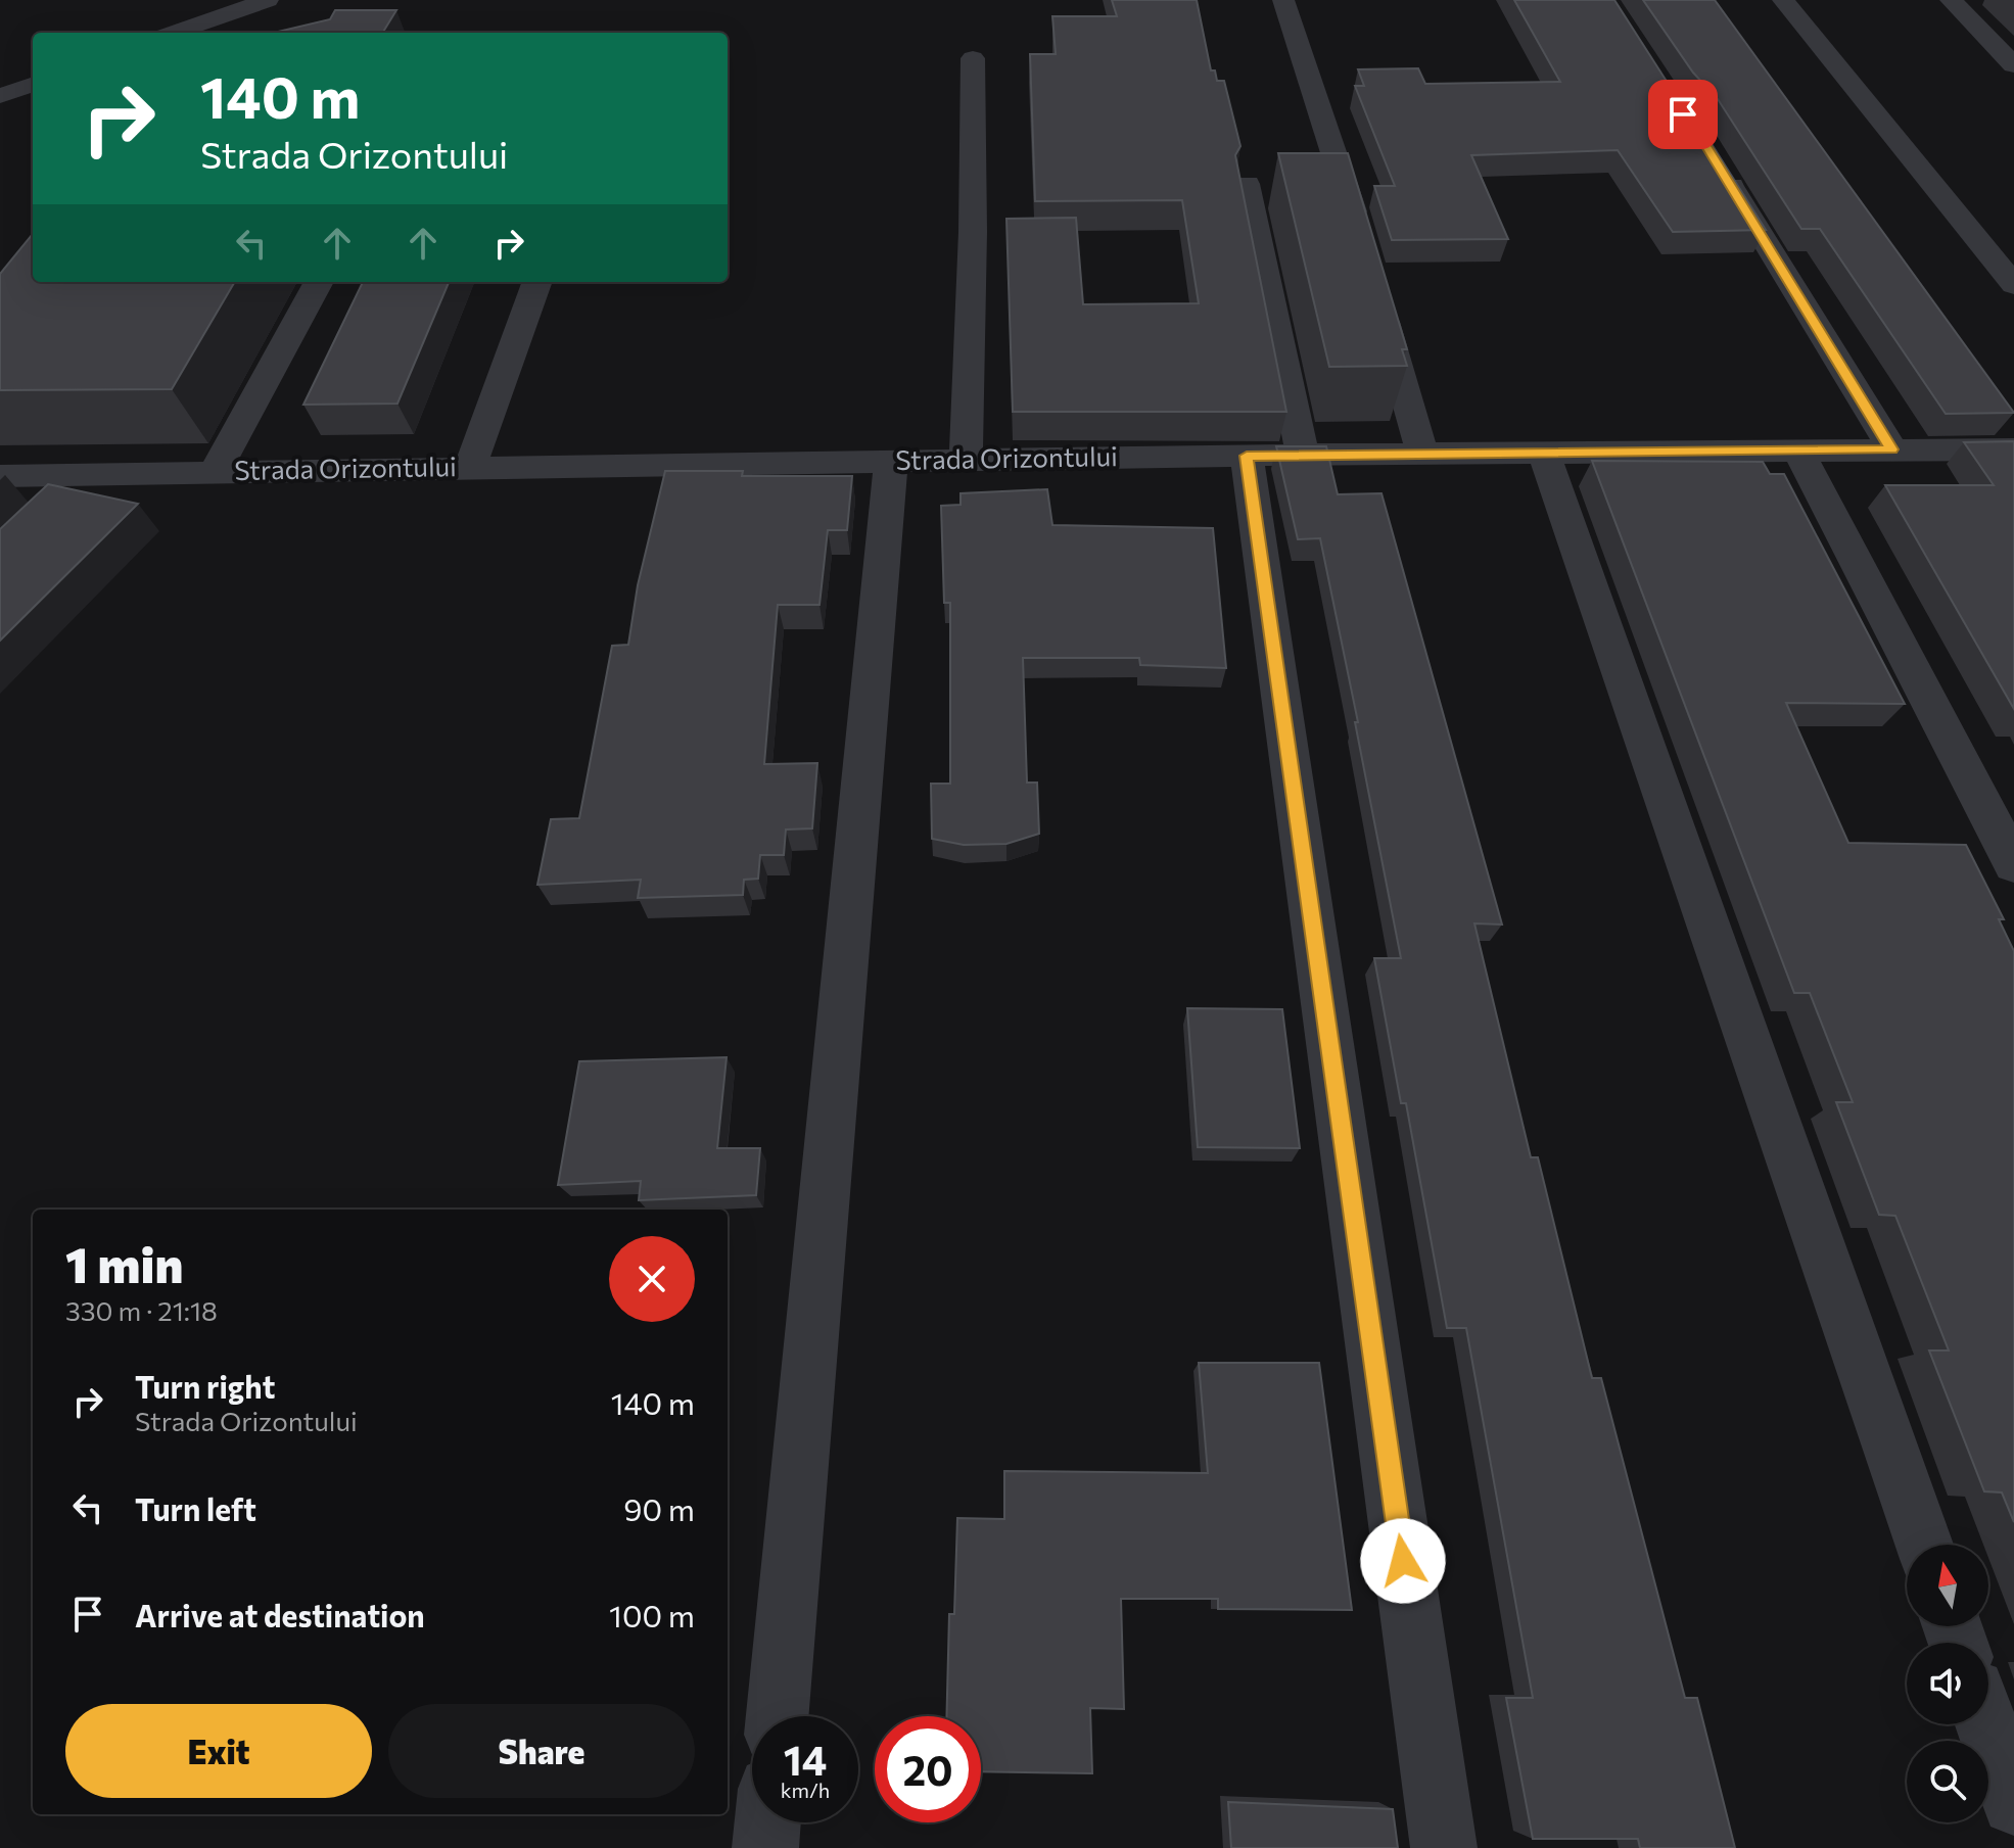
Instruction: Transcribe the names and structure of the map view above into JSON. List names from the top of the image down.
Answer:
{
  "streets": {
    "street": ["Strada Orizontului"]
  },
  "north": "top",
  "page": {
    "turn": ["140 m", "Strada Orizontului"],
    "heading": ["1 min", "330 m · 21:18"],
    "list": [
      {
        "name": "Turn right",
        "note": "Strada Orizontului",
        "value": "140 m"
      },
      {
        "name": "Turn left",
        "value": "90 m"
      },
      {
        "name": "Arrive at destination",
        "value": "100 m"
      }
    ],
    "buttons": ["Exit", "Share"],
    "speed": "14 km/h",
    "limit": "20"
  }
}
